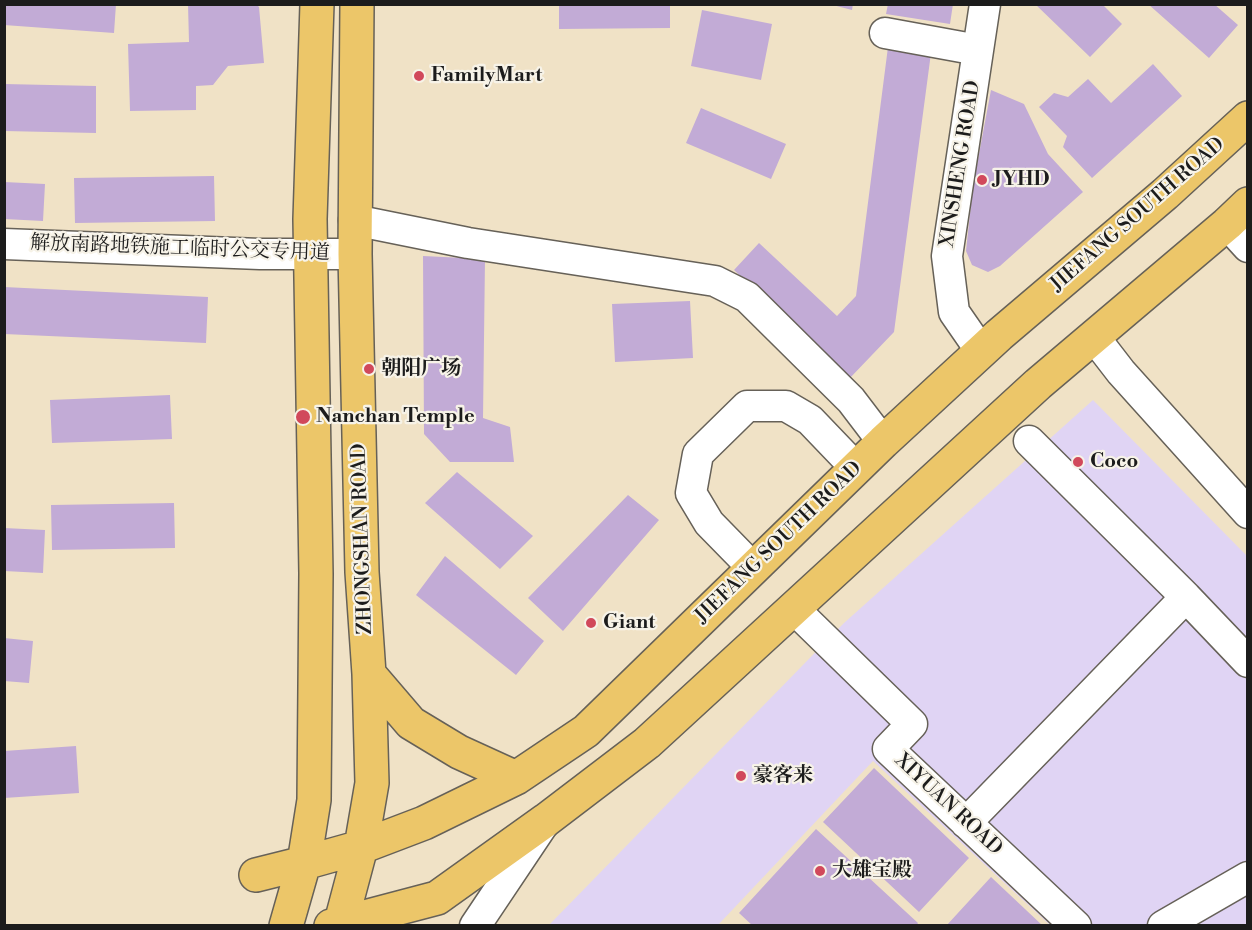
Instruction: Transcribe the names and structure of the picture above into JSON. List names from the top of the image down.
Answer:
{
  "streets": {
    "main road": ["JIEFANG SOUTH ROAD", "ZHONGSHAN ROAD"],
    "street": ["XINSHENG ROAD", "解放南路地铁施工临时公交专用道", "XIYUAN ROAD"]
  },
  "crossings": [
    ["XINSHENG ROAD", "JIEFANG SOUTH ROAD"],
    ["JIEFANG SOUTH ROAD", "ZHONGSHAN ROAD"],
    ["解放南路地铁施工临时公交专用道", "ZHONGSHAN ROAD"]
  ],
  "places": [
    "FamilyMart",
    "JYHD",
    "朝阳广场",
    "Nanchan Temple",
    "Coco",
    "Giant",
    "豪客来",
    "大雄宝殿"
  ]
}
